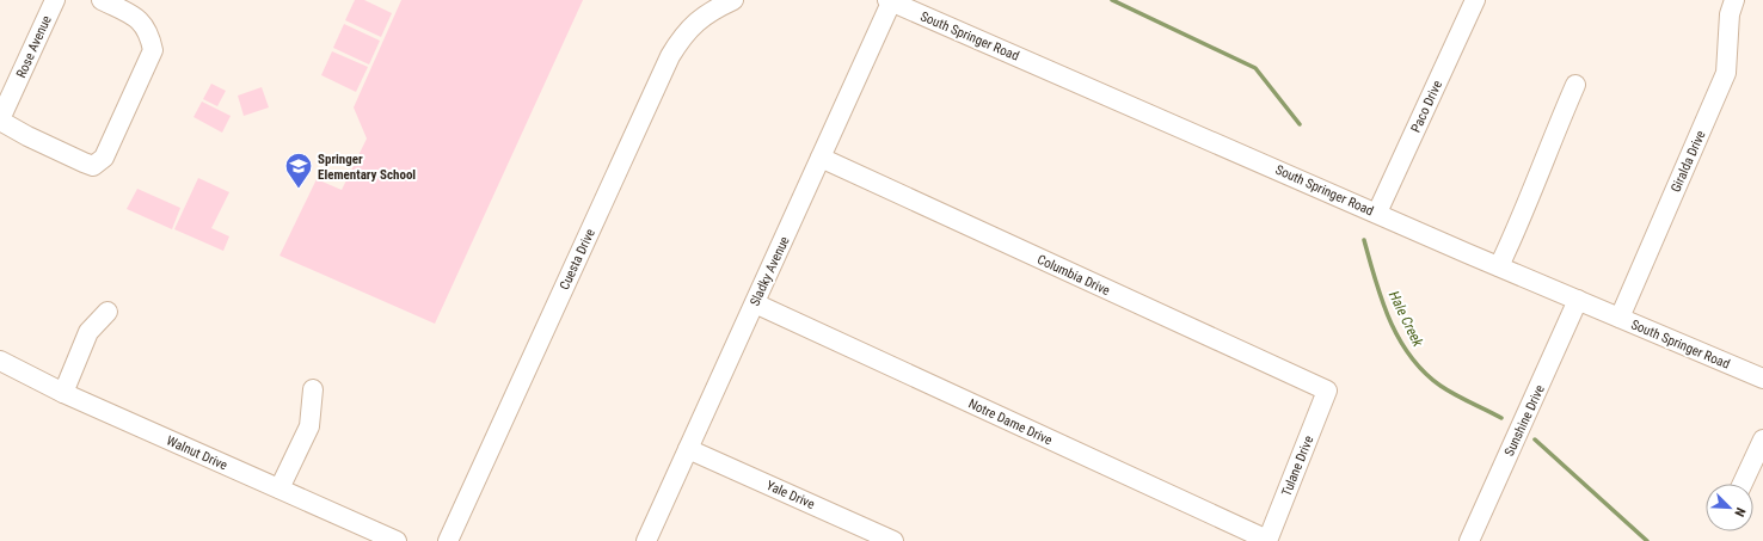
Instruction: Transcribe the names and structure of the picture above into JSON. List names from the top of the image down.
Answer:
{
  "streets": {
    "street": [
      "South Springer Road",
      "Rose Avenue",
      "Paco Drive",
      "Giralda Drive",
      "Cuesta Drive",
      "Sladky Avenue",
      "Columbia Drive",
      "Sunshine Drive",
      "Notre Dame Drive",
      "Walnut Drive",
      "Tulane Drive",
      "Yale Drive"
    ]
  },
  "crossings": [
    ["South Springer Road", "Paco Drive"],
    ["South Springer Road", "Giralda Drive"],
    ["South Springer Road", "Sladky Avenue"],
    ["South Springer Road", "Sunshine Drive"],
    ["Sladky Avenue", "Columbia Drive"],
    ["Sladky Avenue", "Notre Dame Drive"],
    ["Sladky Avenue", "Yale Drive"],
    ["Columbia Drive", "Tulane Drive"],
    ["Notre Dame Drive", "Tulane Drive"]
  ],
  "water": ["Hale Creek"],
  "places": {
    "school or university": ["Springer Elementary School"]
  },
  "north": "bottom right"
}
